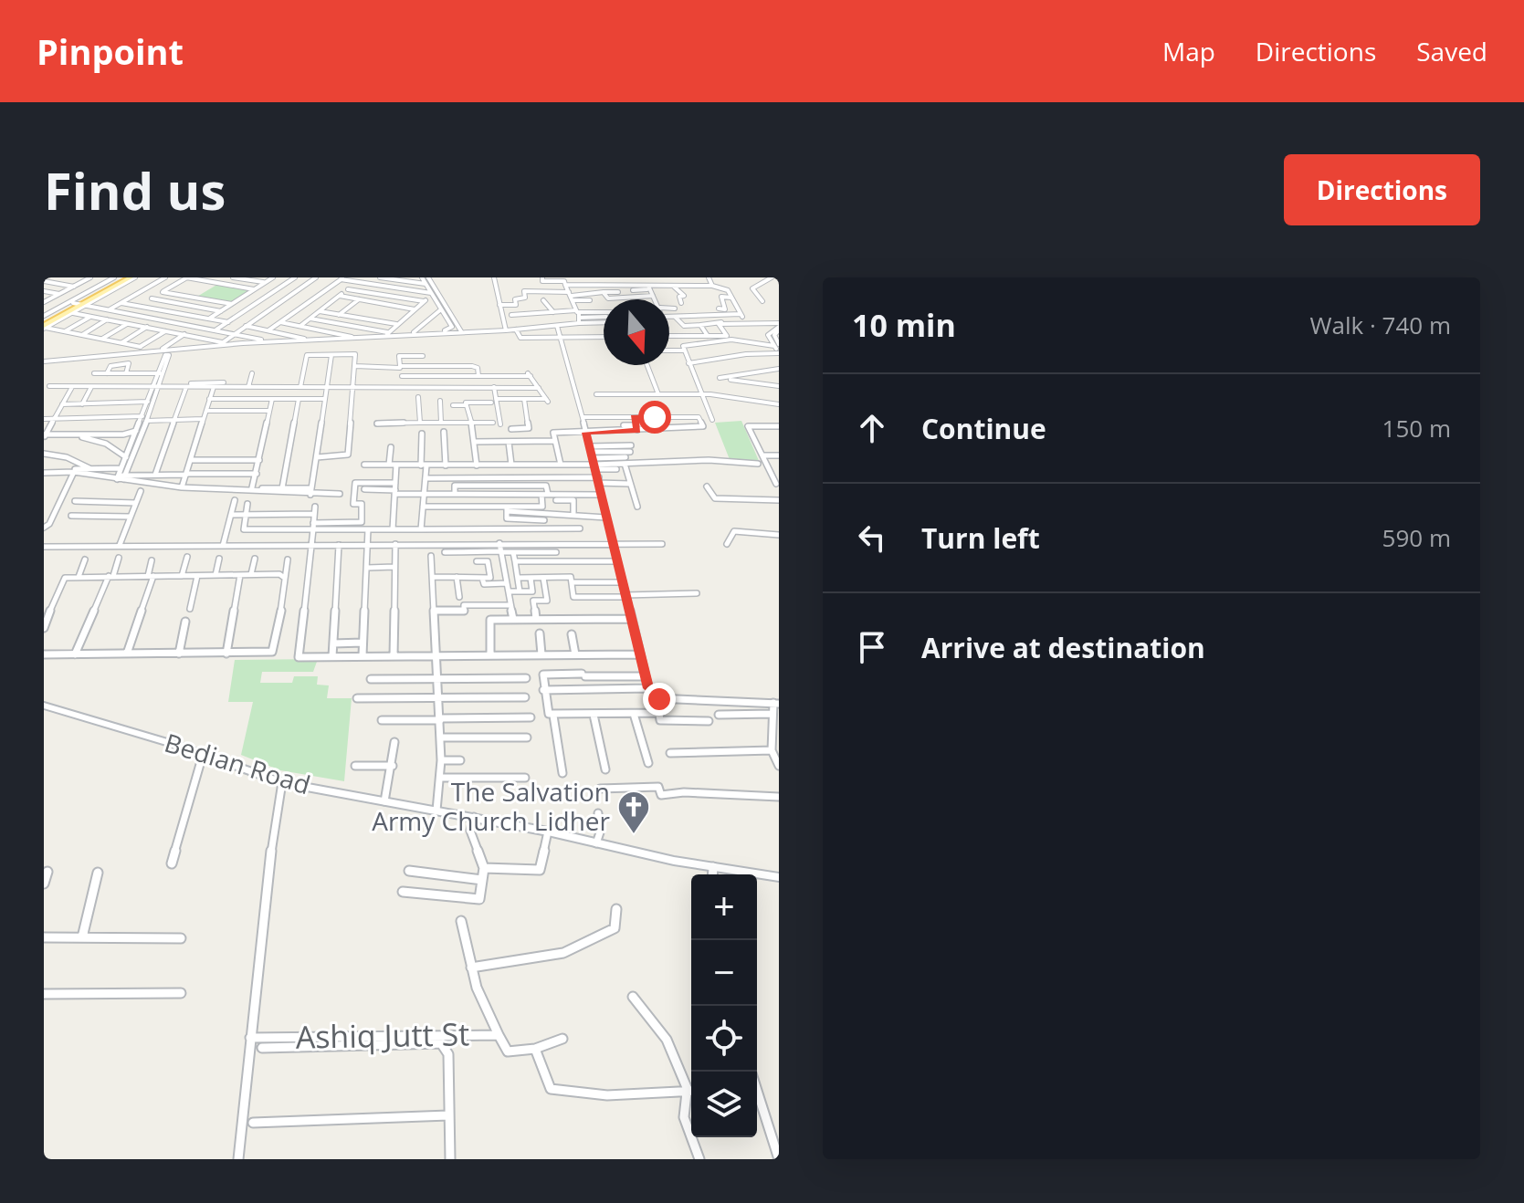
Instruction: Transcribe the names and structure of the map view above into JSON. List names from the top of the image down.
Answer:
{
  "streets": {
    "main road": ["Bedian Road"],
    "street": ["Ashiq Jutt St"]
  },
  "places": {
    "church": ["The Salvation Army Church Lidher"]
  },
  "north": "bottom",
  "page": {
    "header": "Pinpoint",
    "nav": ["Map", "Directions", "Saved"],
    "buttons": "Directions",
    "title": "Find us",
    "heading": ["10 min", "Walk · 740 m"],
    "list": [
      ["Continue", "150 m"],
      ["Turn left", "590 m"],
      "Arrive at destination"
    ],
    "map_buttons": ["+", "−"]
  }
}
